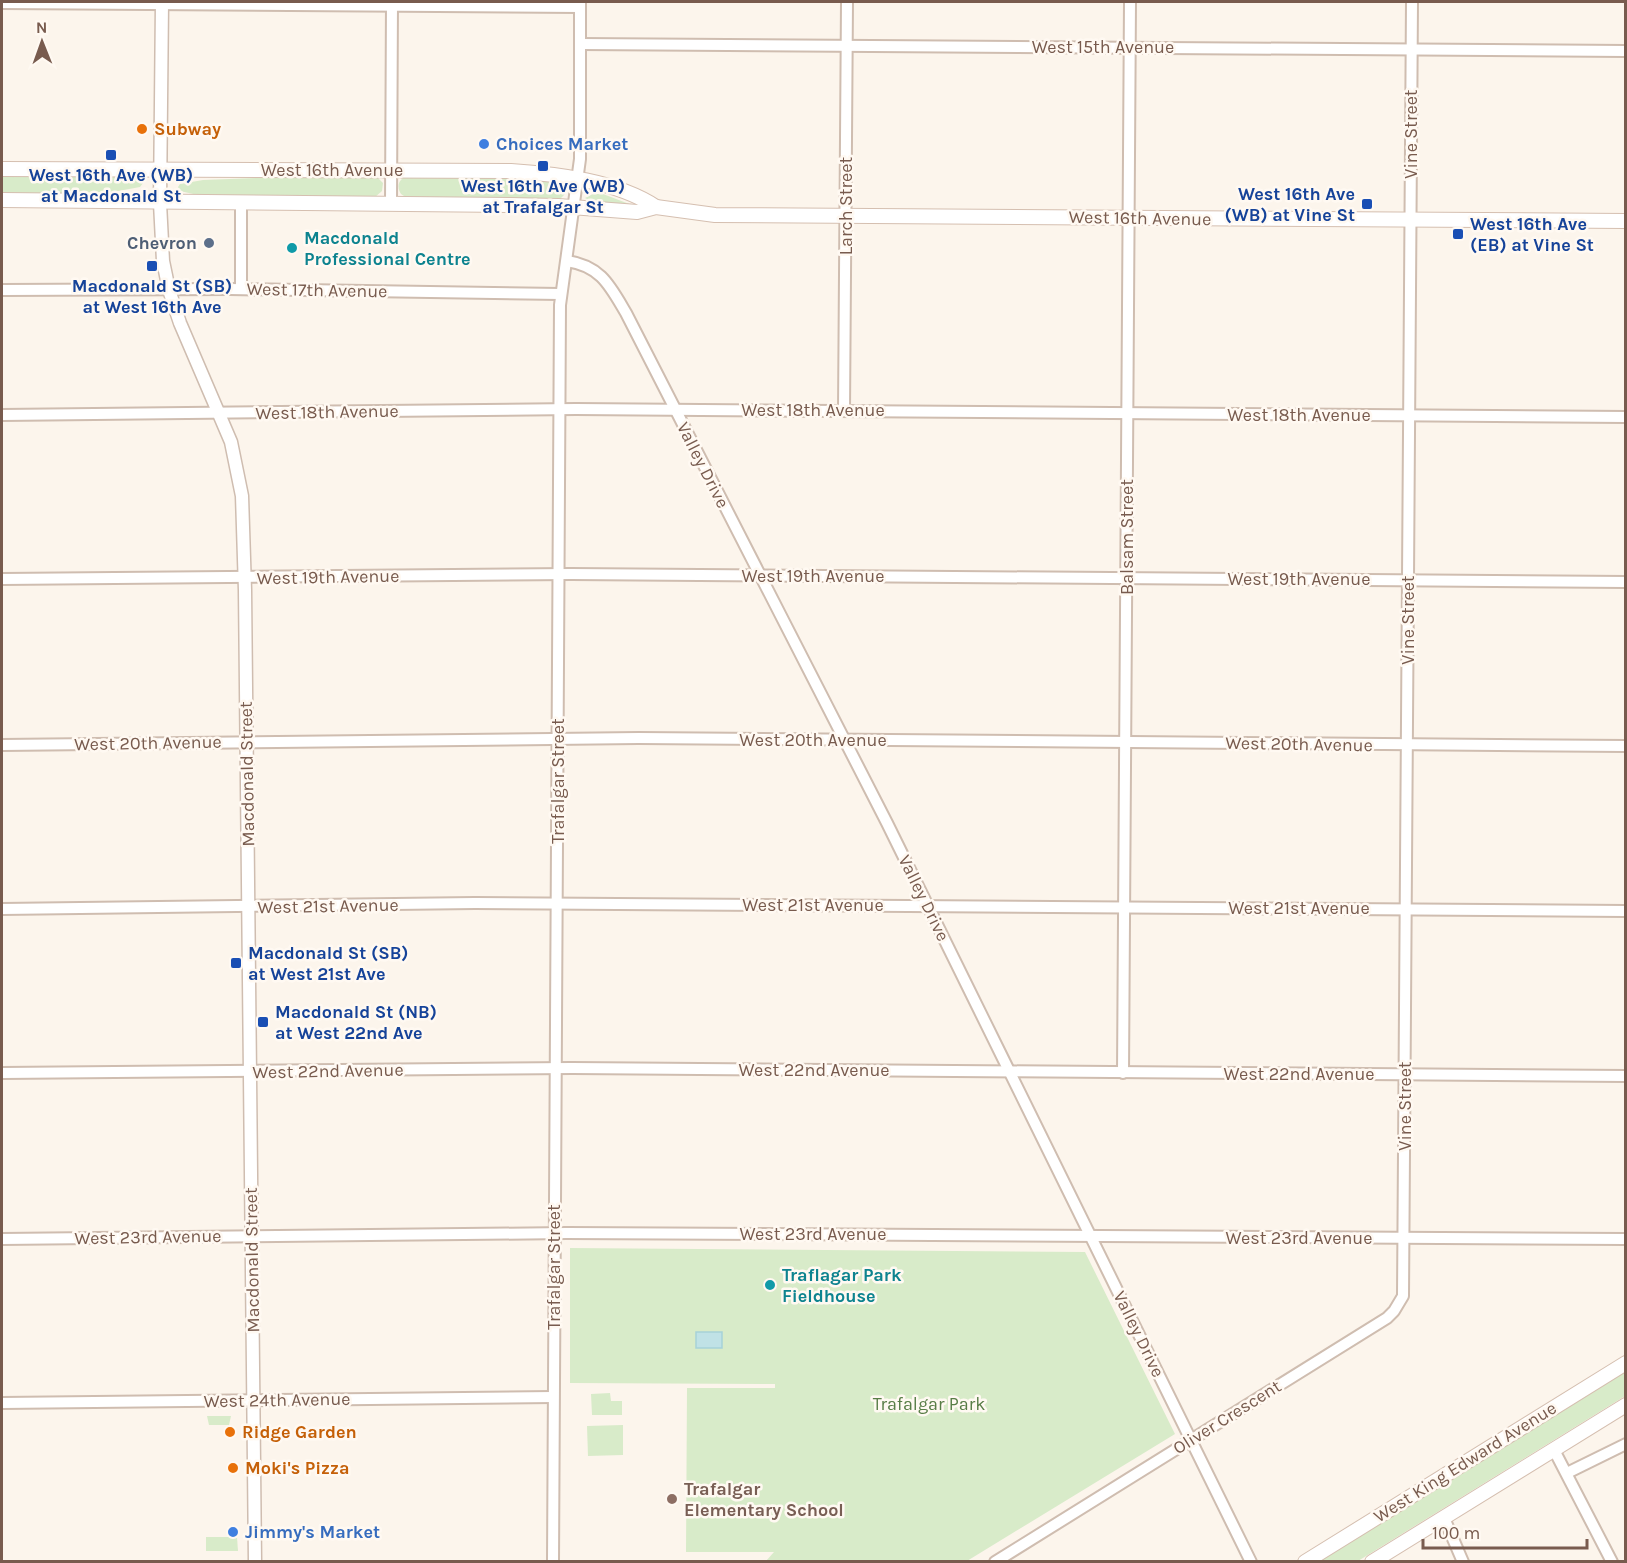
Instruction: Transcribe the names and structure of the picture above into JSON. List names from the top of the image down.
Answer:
{
  "streets": {
    "main road": ["West 16th Avenue", "West King Edward Avenue"],
    "street": [
      "West 15th Avenue",
      "Vine Street",
      "Larch Street",
      "West 17th Avenue",
      "West 18th Avenue",
      "Valley Drive",
      "Balsam Street",
      "West 19th Avenue",
      "West 20th Avenue",
      "Macdonald Street",
      "Trafalgar Street",
      "West 21st Avenue",
      "West 22nd Avenue",
      "West 23rd Avenue",
      "West 24th Avenue",
      "Oliver Crescent"
    ]
  },
  "crossings": [
    ["West 15th Avenue", "Vine Street"],
    ["West 15th Avenue", "Larch Street"],
    ["West 15th Avenue", "Balsam Street"],
    ["West 15th Avenue", "Trafalgar Street"],
    ["Vine Street", "West 16th Avenue"],
    ["Vine Street", "West 18th Avenue"],
    ["Vine Street", "West 19th Avenue"],
    ["Vine Street", "West 20th Avenue"],
    ["Vine Street", "West 21st Avenue"],
    ["Vine Street", "West 22nd Avenue"],
    ["Vine Street", "West 23rd Avenue"],
    ["Vine Street", "Oliver Crescent"],
    ["West 16th Avenue", "Larch Street"],
    ["West 16th Avenue", "Balsam Street"],
    ["West 16th Avenue", "Macdonald Street"],
    ["West 16th Avenue", "Trafalgar Street"],
    ["Larch Street", "West 18th Avenue"],
    ["West 17th Avenue", "Macdonald Street"],
    ["West 17th Avenue", "Trafalgar Street"],
    ["West 18th Avenue", "Valley Drive"],
    ["West 18th Avenue", "Balsam Street"],
    ["West 18th Avenue", "Macdonald Street"],
    ["West 18th Avenue", "Trafalgar Street"],
    ["Valley Drive", "West 19th Avenue"],
    ["Valley Drive", "West 20th Avenue"],
    ["Valley Drive", "Trafalgar Street"],
    ["Valley Drive", "West 21st Avenue"],
    ["Valley Drive", "West 22nd Avenue"],
    ["Valley Drive", "West 23rd Avenue"],
    ["Valley Drive", "Oliver Crescent"],
    ["Balsam Street", "West 19th Avenue"],
    ["Balsam Street", "West 20th Avenue"],
    ["Balsam Street", "West 21st Avenue"],
    ["Balsam Street", "West 22nd Avenue"],
    ["West 19th Avenue", "Macdonald Street"],
    ["West 19th Avenue", "Trafalgar Street"],
    ["West 20th Avenue", "Macdonald Street"],
    ["West 20th Avenue", "Trafalgar Street"],
    ["Macdonald Street", "West 21st Avenue"],
    ["Macdonald Street", "West 22nd Avenue"],
    ["Macdonald Street", "West 23rd Avenue"],
    ["Macdonald Street", "West 24th Avenue"],
    ["Trafalgar Street", "West 21st Avenue"],
    ["Trafalgar Street", "West 22nd Avenue"],
    ["Trafalgar Street", "West 23rd Avenue"],
    ["Trafalgar Street", "West 24th Avenue"],
    ["West 23rd Avenue", "Oliver Crescent"]
  ],
  "parks": ["Trafalgar Park"],
  "places": {
    "other": [
      "Subway",
      "Choices Market",
      "Chevron",
      "Macdonald Professional Centre",
      "Traflagar Park Fieldhouse",
      "Ridge Garden",
      "Moki's Pizza",
      "Trafalgar Elementary School",
      "Jimmy's Market"
    ],
    "transit": [
      "West 16th Ave (WB) at Macdonald St",
      "West 16th Ave (WB) at Trafalgar St",
      "West 16th Ave (WB) at Vine St",
      "West 16th Ave (EB) at Vine St",
      "Macdonald St (SB) at West 16th Ave",
      "Macdonald St (SB) at West 21st Ave",
      "Macdonald St (NB) at West 22nd Ave"
    ]
  },
  "scale_bar": "100 m",
  "north": "top"
}
